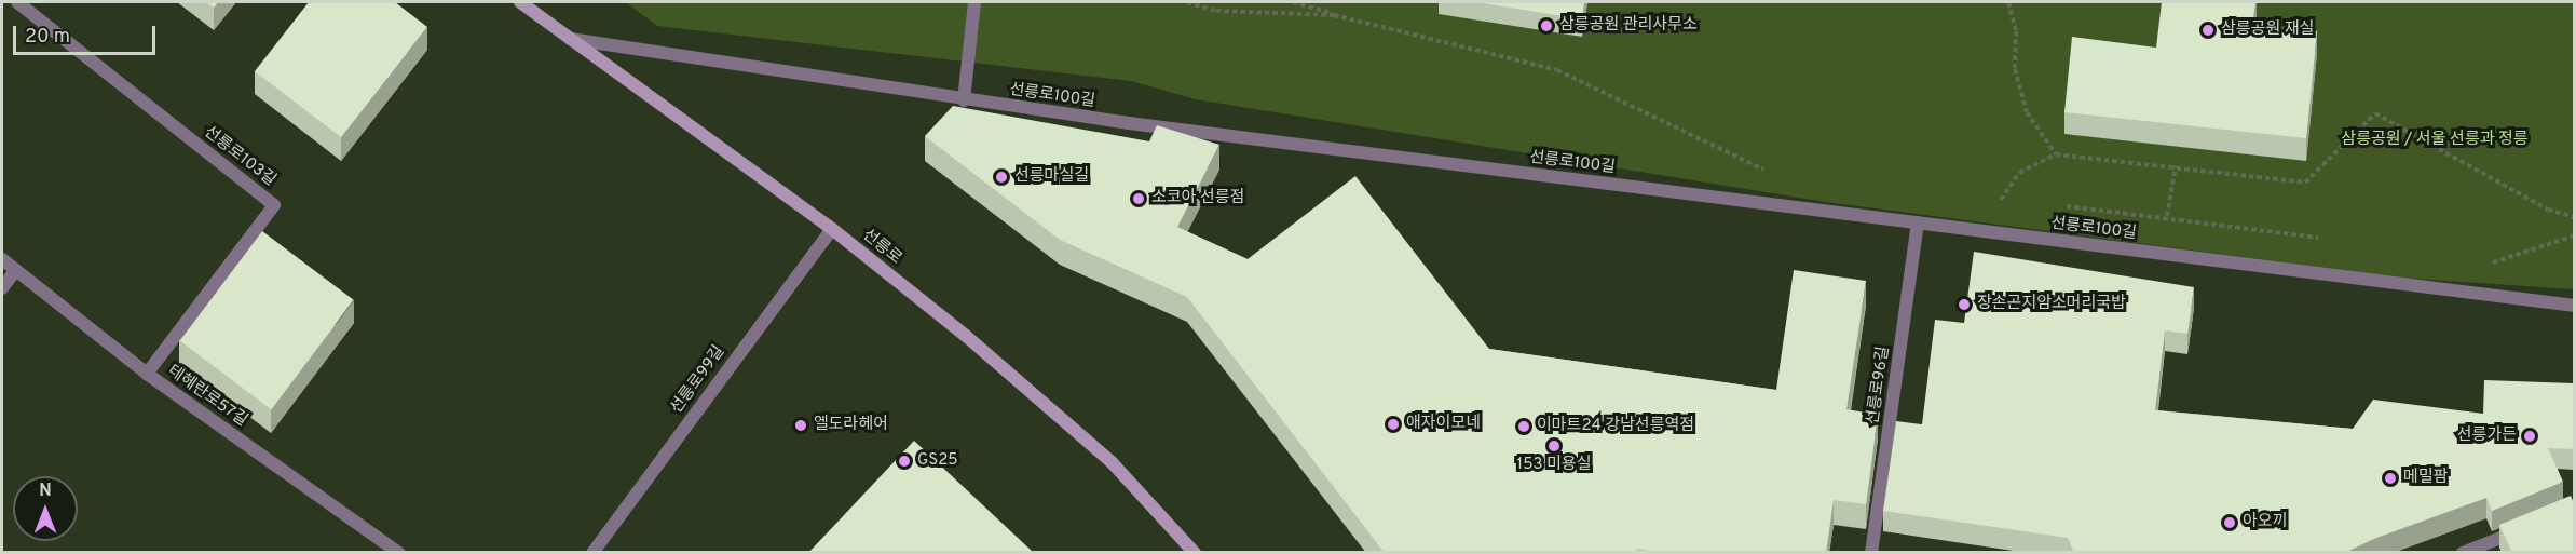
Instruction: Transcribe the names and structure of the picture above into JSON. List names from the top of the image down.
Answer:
{
  "streets": {
    "main road": ["선릉로"],
    "street": [
      "선릉로100길",
      "선릉로103길",
      "선릉로99길",
      "선릉로96길",
      "테헤란로57길"
    ]
  },
  "crossings": [
    ["선릉로100길", "선릉로"],
    ["선릉로100길", "선릉로96길"],
    ["선릉로103길", "테헤란로57길"],
    ["선릉로", "선릉로99길"]
  ],
  "parks": ["삼릉공원 / 서울 선릉과 정릉"],
  "places": [
    "삼릉공원 관리사무소",
    "삼릉공원 재실",
    "선릉마실길",
    "소코아 선릉점",
    "장손곤지암소머리국밥",
    "애자이모네",
    "엘도라헤어",
    "이마트24 강남선릉역점",
    "선릉가든",
    "153 미용실",
    "GS25",
    "메밀팜",
    "아오끼"
  ],
  "scale_bar": "20 m",
  "north": "top"
}
